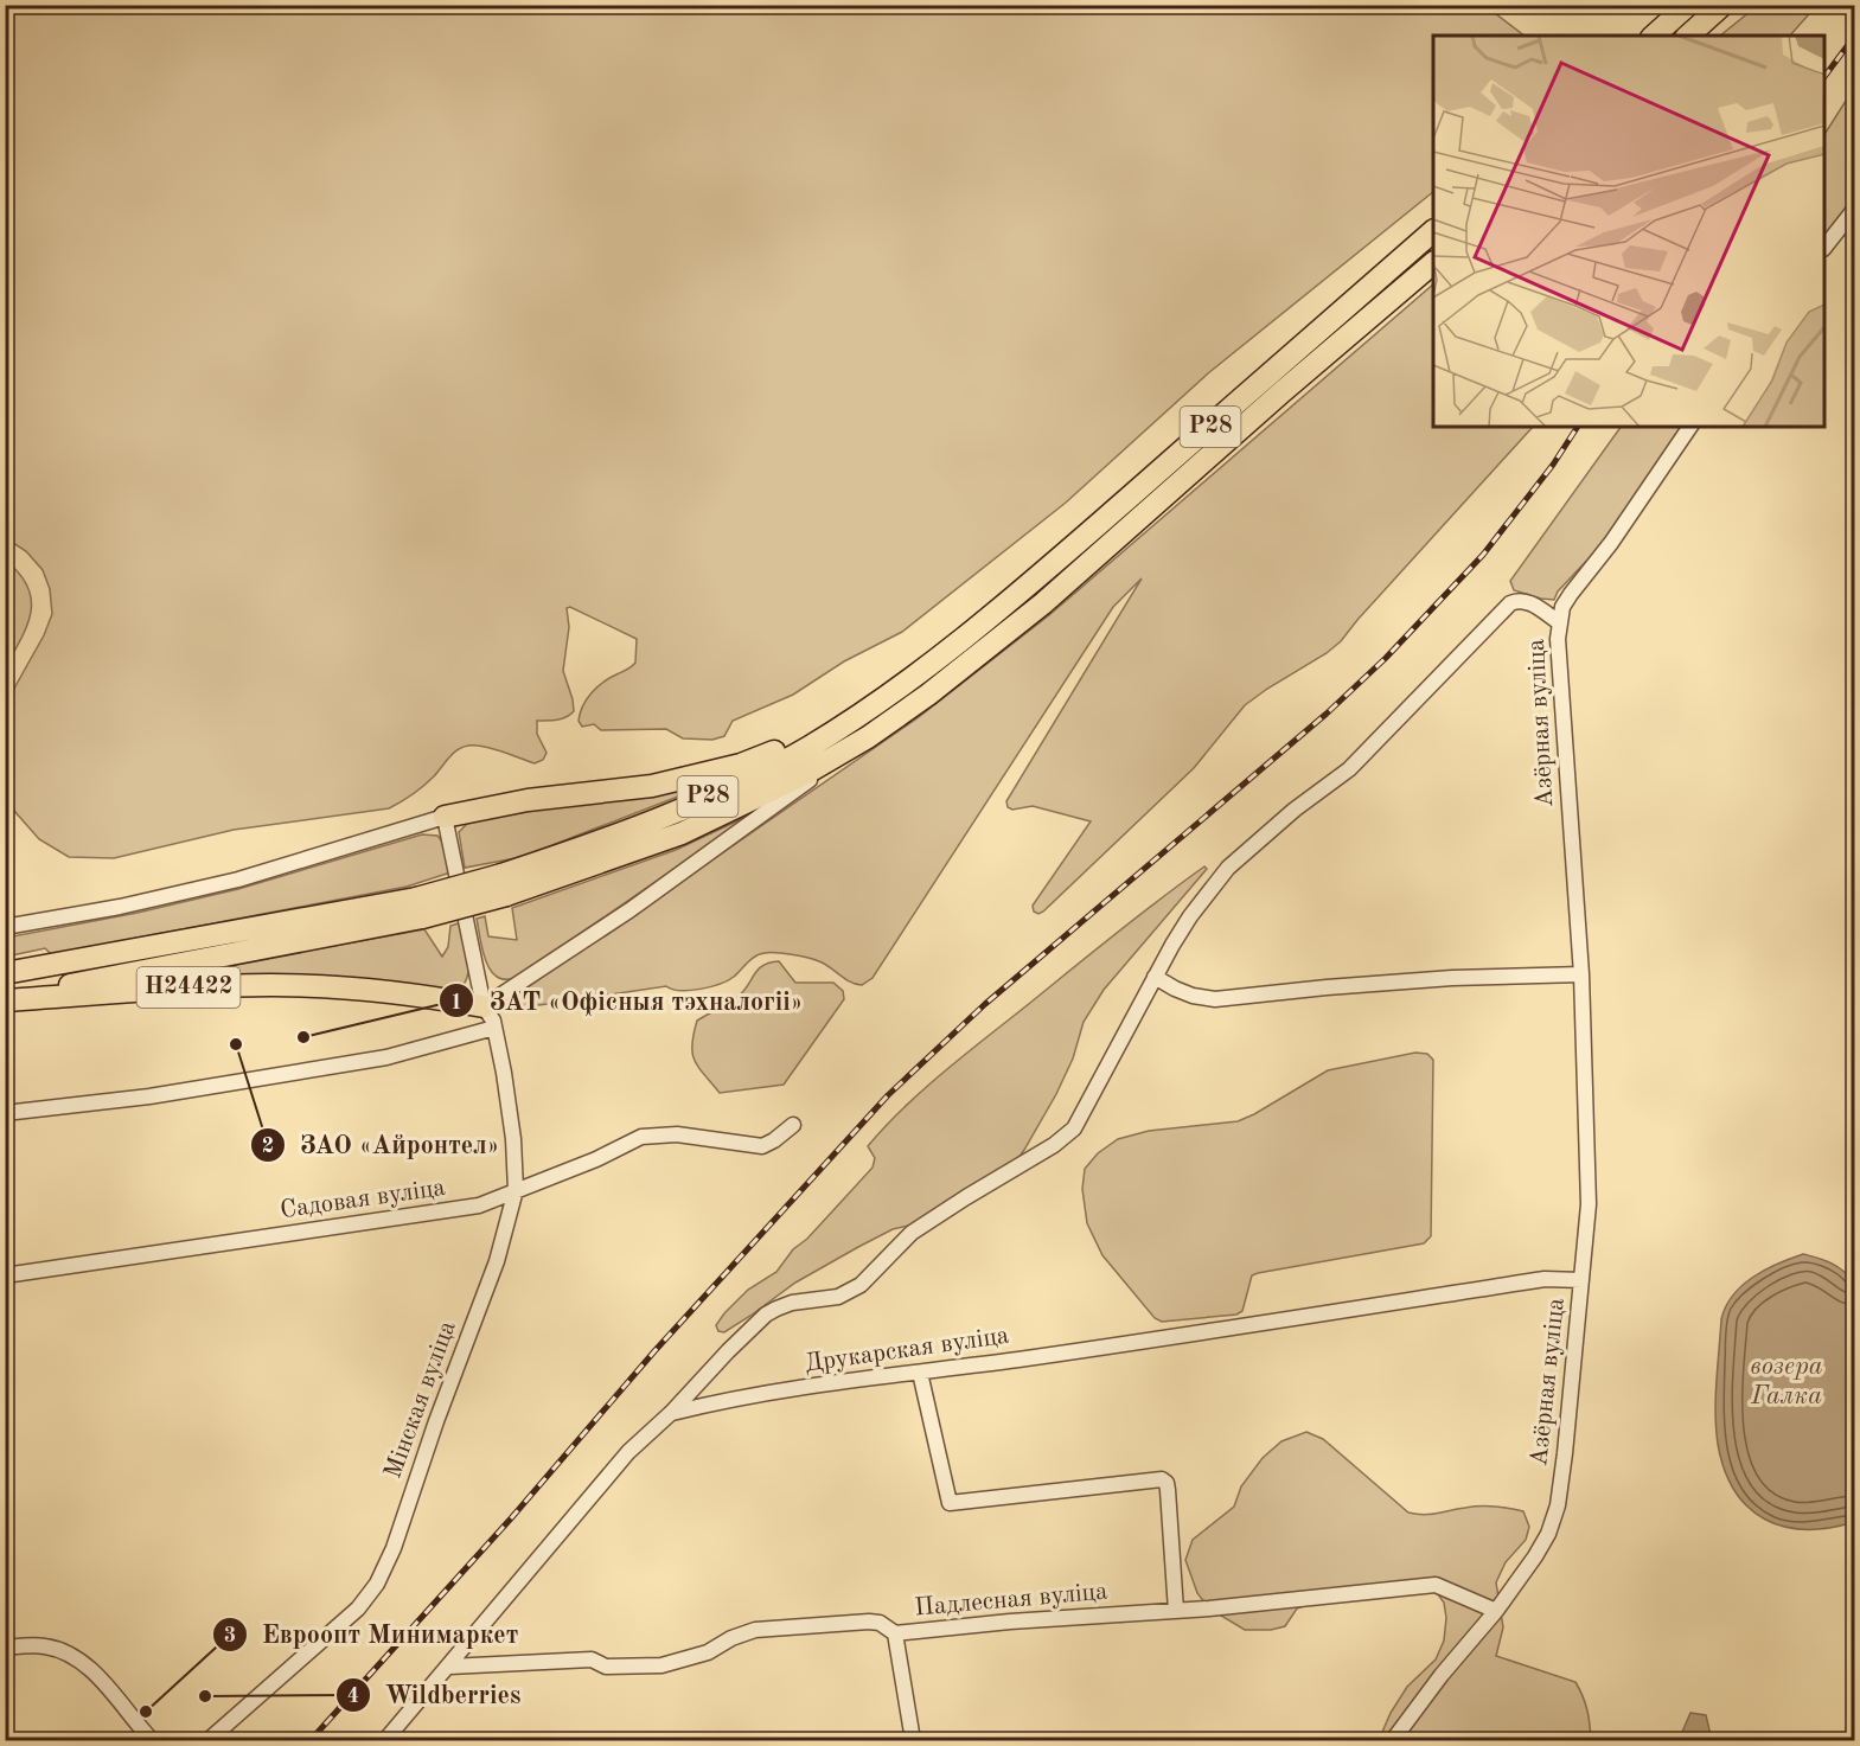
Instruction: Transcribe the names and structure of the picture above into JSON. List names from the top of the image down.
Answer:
{
  "streets": {
    "highway": ["Р28", "Н24422"],
    "street": [
      "Азёрная вуліца",
      "Садовая вуліца",
      "Друкарская вуліца",
      "Мінская вуліца",
      "Падлесная вуліца"
    ]
  },
  "crossings": [
    ["Р28", "Н24422"],
    ["Азёрная вуліца", "Друкарская вуліца"],
    ["Азёрная вуліца", "Падлесная вуліца"],
    ["Н24422", "Мінская вуліца"],
    ["Садовая вуліца", "Мінская вуліца"],
    ["Друкарская вуліца", "Падлесная вуліца"]
  ],
  "water": ["возера Галка"],
  "places": [
    "ЗАТ «Офісныя тэхналогіі»",
    "ЗАО «Айронтел»",
    "Wildberries",
    "Евроопт Минимаркет"
  ]
}
